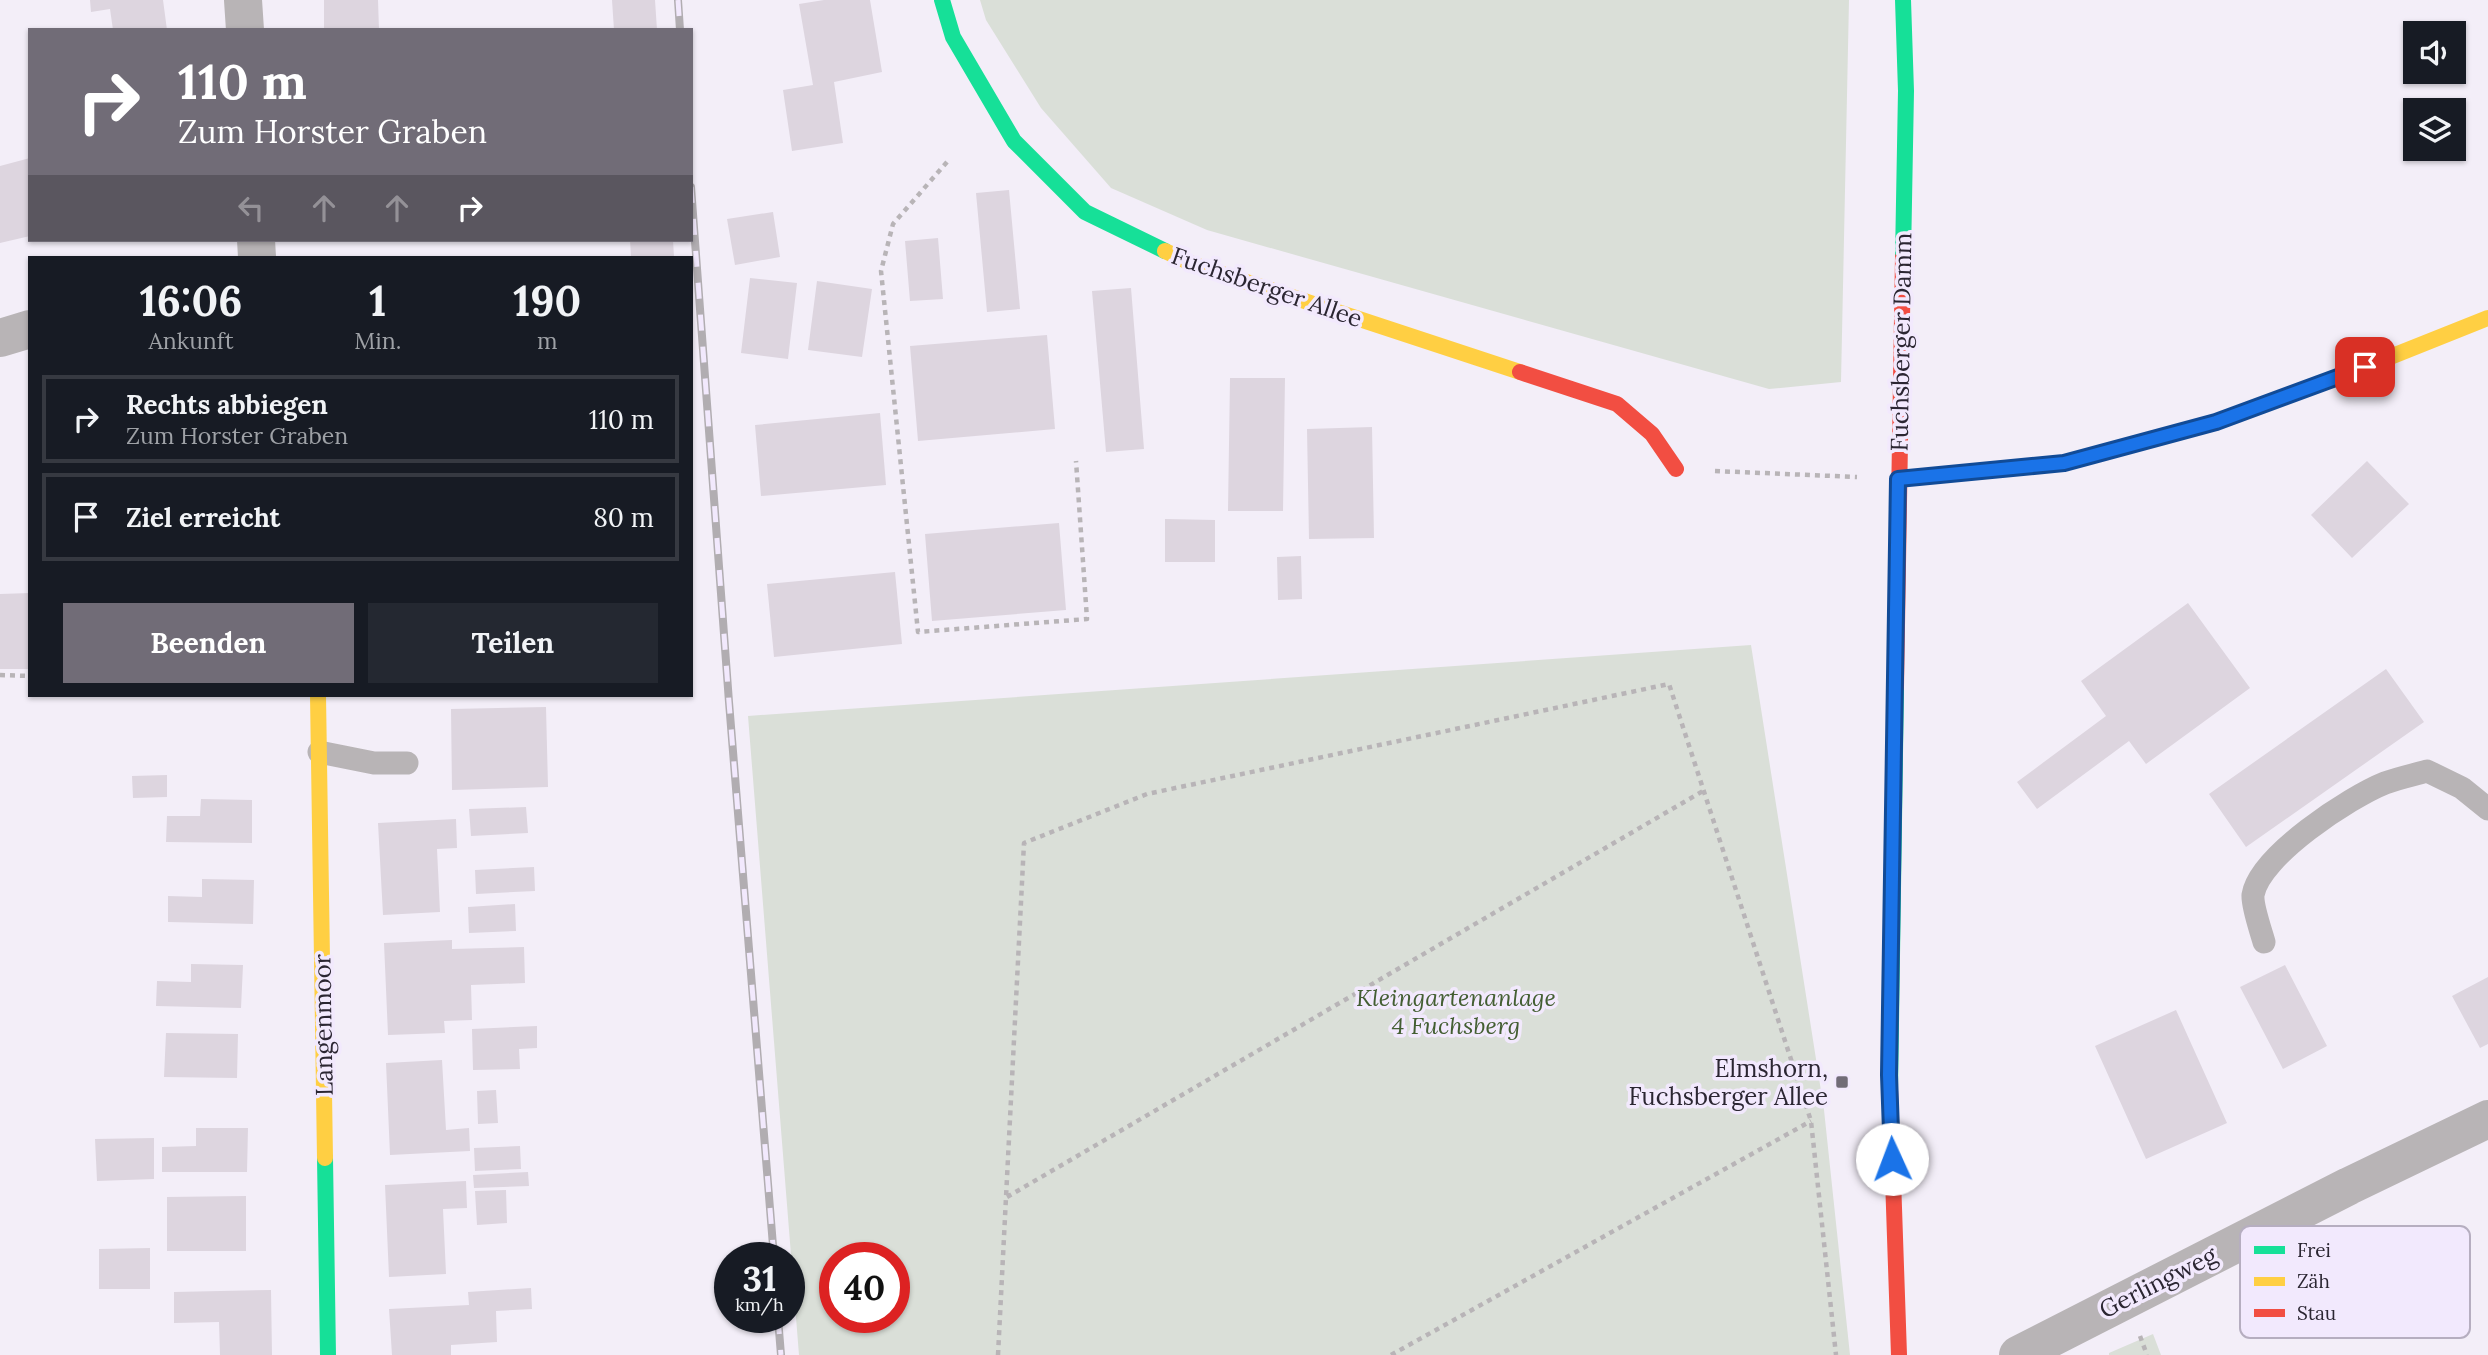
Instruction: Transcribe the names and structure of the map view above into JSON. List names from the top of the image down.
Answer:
{
  "streets": {
    "street": [
      "Fuchsberger Allee",
      "Fuchsberger Damm",
      "Langenmoor",
      "Gerlingweg"
    ]
  },
  "parks": ["Kleingartenanlage 4 Fuchsberg"],
  "places": {
    "transit": ["Elmshorn, Fuchsberger Allee"]
  },
  "legend": ["Frei", "Zäh", "Stau"],
  "page": {
    "turn": ["110 m", "Zum Horster Graben"],
    "eta": [
      "16:06",
      "Ankunft",
      "1",
      "Min.",
      "190",
      "m"
    ],
    "list": [
      {
        "name": "Rechts abbiegen",
        "note": "Zum Horster Graben",
        "value": "110 m"
      },
      {
        "name": "Ziel erreicht",
        "value": "80 m"
      }
    ],
    "buttons": ["Beenden", "Teilen"],
    "speed": "31 km/h",
    "limit": "40"
  }
}
